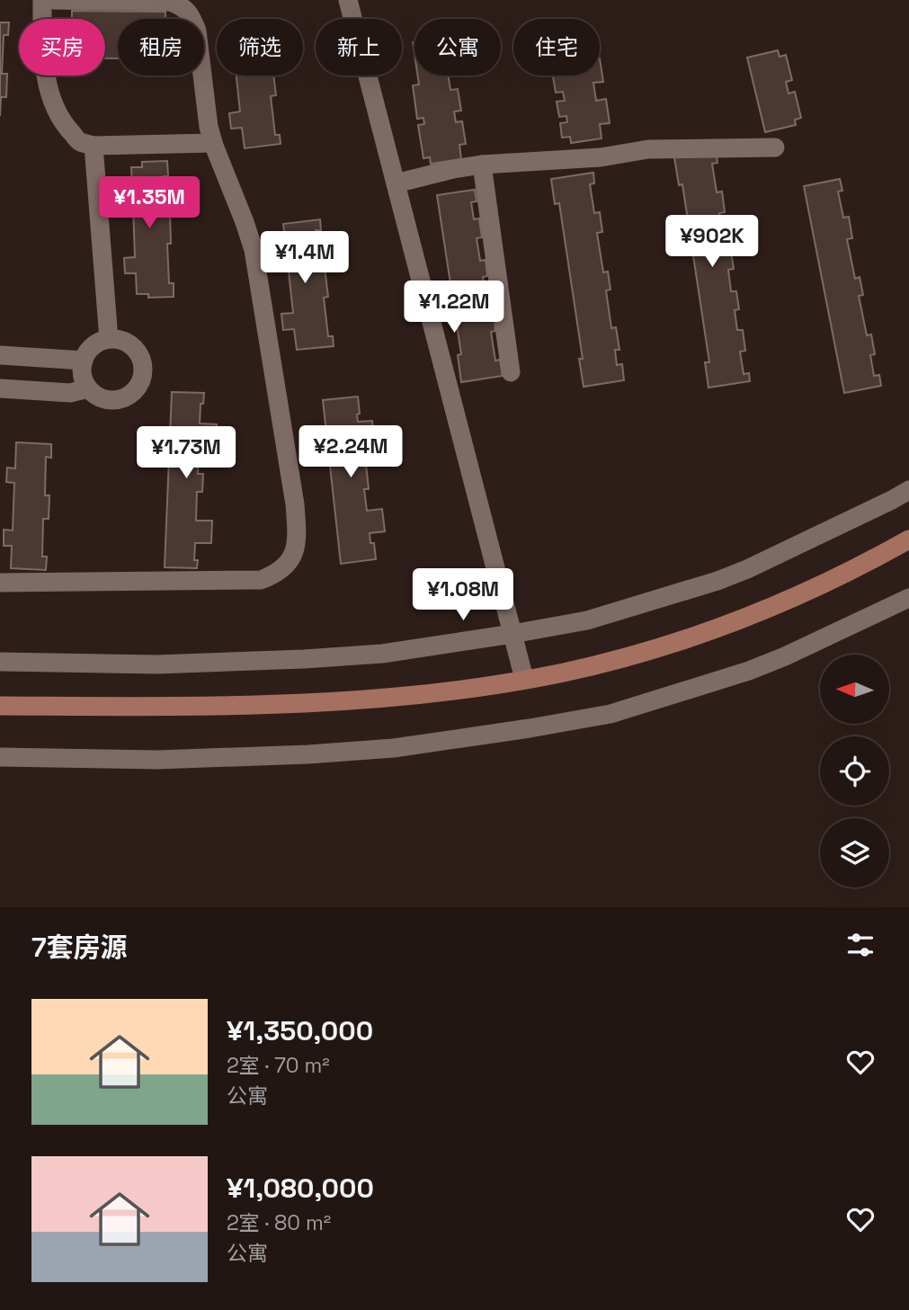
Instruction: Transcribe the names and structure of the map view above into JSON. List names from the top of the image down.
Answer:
{
  "north": "left",
  "page": {
    "chip": [
      "买房",
      "租房",
      "筛选",
      "新上",
      "公寓",
      "住宅"
    ],
    "price": [
      "¥1.35M",
      "¥902K",
      "¥1.4M",
      "¥1.22M",
      "¥2.24M",
      "¥1.73M",
      "¥1.08M"
    ],
    "heading": "7套房源",
    "list": [
      {
        "name": "¥1,350,000",
        "note": "2室 · 70 m² · 公寓"
      },
      {
        "name": "¥1,080,000",
        "note": "2室 · 80 m² · 公寓"
      }
    ]
  }
}
